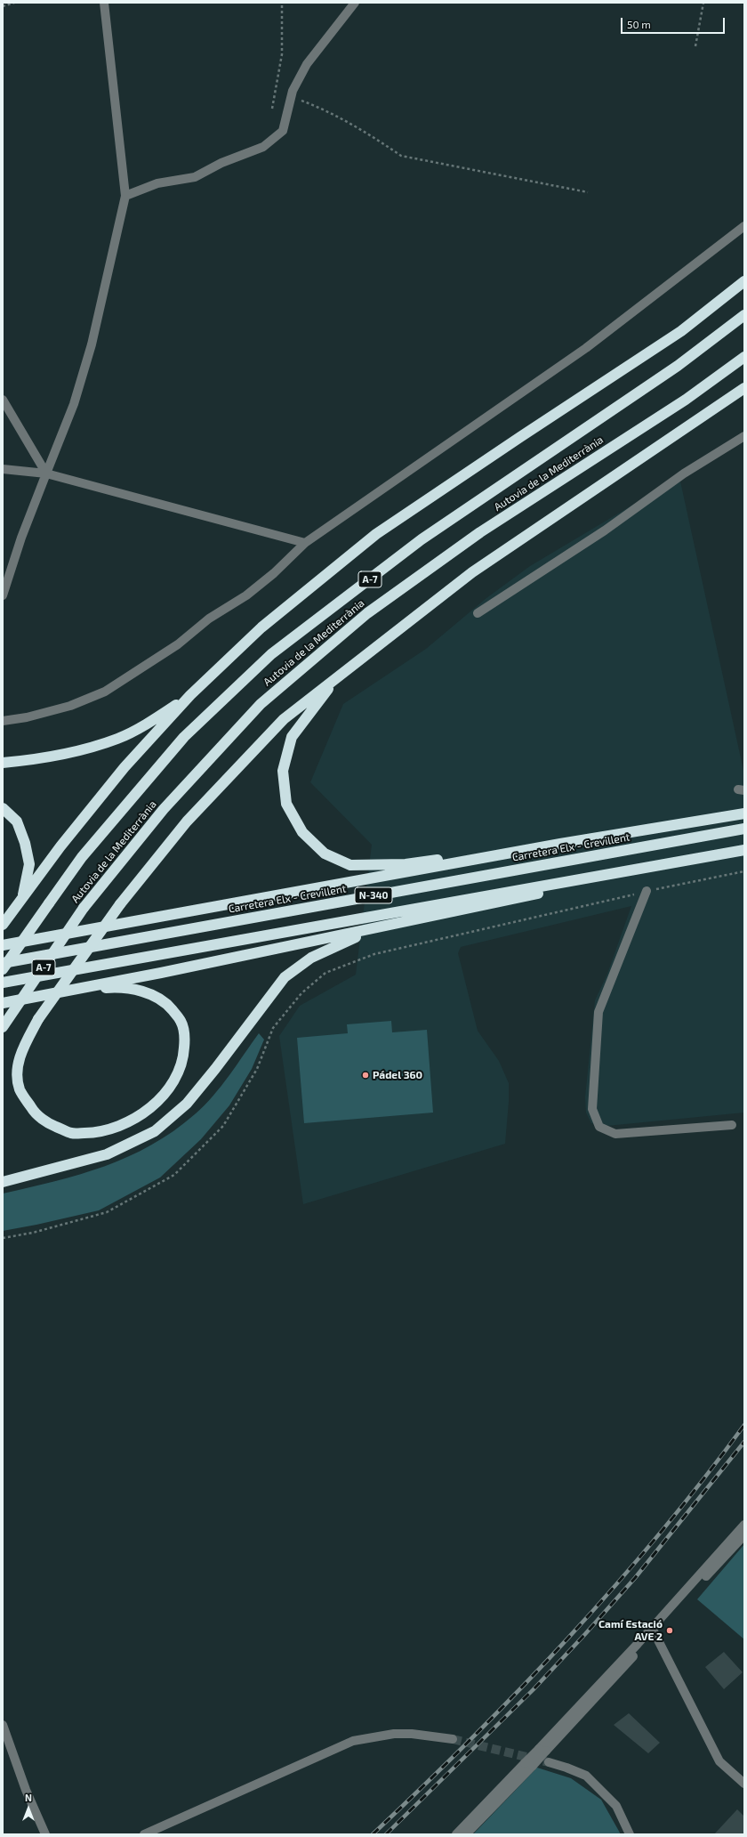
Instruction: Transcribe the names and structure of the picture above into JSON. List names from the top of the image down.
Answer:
{
  "streets": {
    "highway": [
      "Autovia de la Mediterrània",
      "A-7",
      "Carretera Elx - Crevillent",
      "N-340"
    ]
  },
  "places": ["Pádel 360", "Camí Estació AVE 2"],
  "scale_bar": "50 m",
  "north": "top"
}
